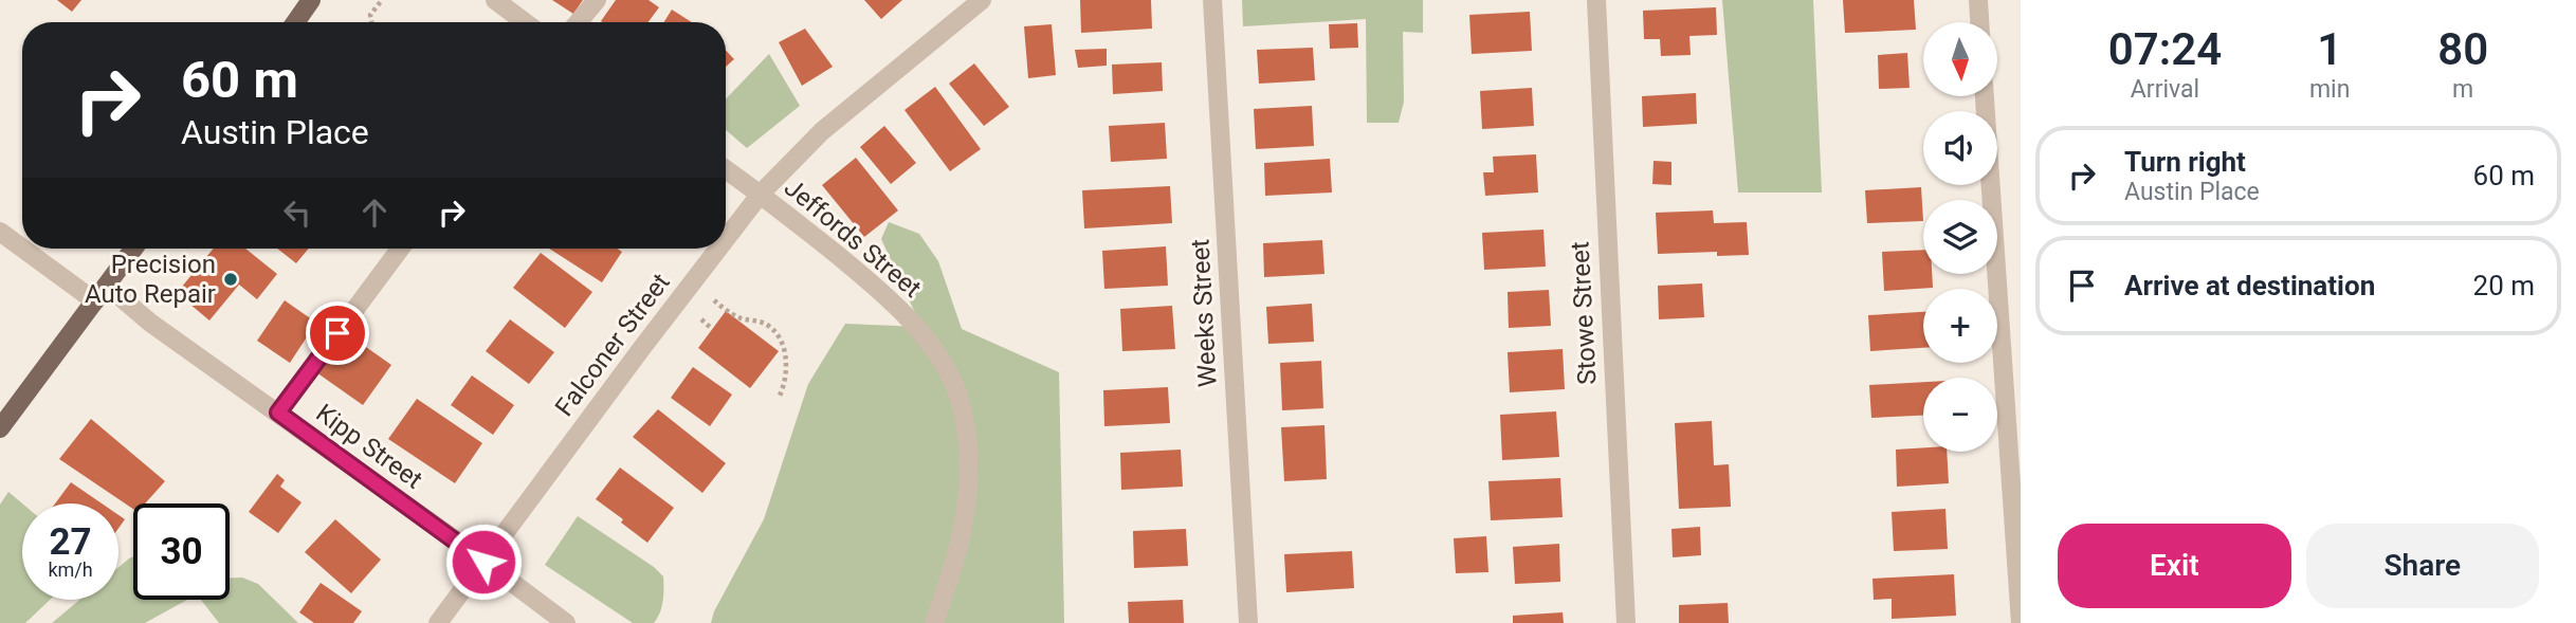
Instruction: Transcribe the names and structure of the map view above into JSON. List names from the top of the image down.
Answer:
{
  "streets": {
    "street": [
      "Jeffords Street",
      "Weeks Street",
      "Stowe Street",
      "Falconer Street",
      "Kipp Street"
    ]
  },
  "crossings": [
    ["Jeffords Street", "Falconer Street"],
    ["Falconer Street", "Kipp Street"]
  ],
  "places": ["Precision Auto Repair"],
  "north": "bottom",
  "page": {
    "eta": [
      "07:24",
      "Arrival",
      "1",
      "min",
      "80",
      "m"
    ],
    "map_buttons": ["+", "−"],
    "turn": ["60 m", "Austin Place"],
    "list": [
      {
        "name": "Turn right",
        "note": "Austin Place",
        "value": "60 m"
      },
      {
        "name": "Arrive at destination",
        "value": "20 m"
      }
    ],
    "speed": "27 km/h",
    "limit": "30",
    "buttons": ["Exit", "Share"]
  }
}
